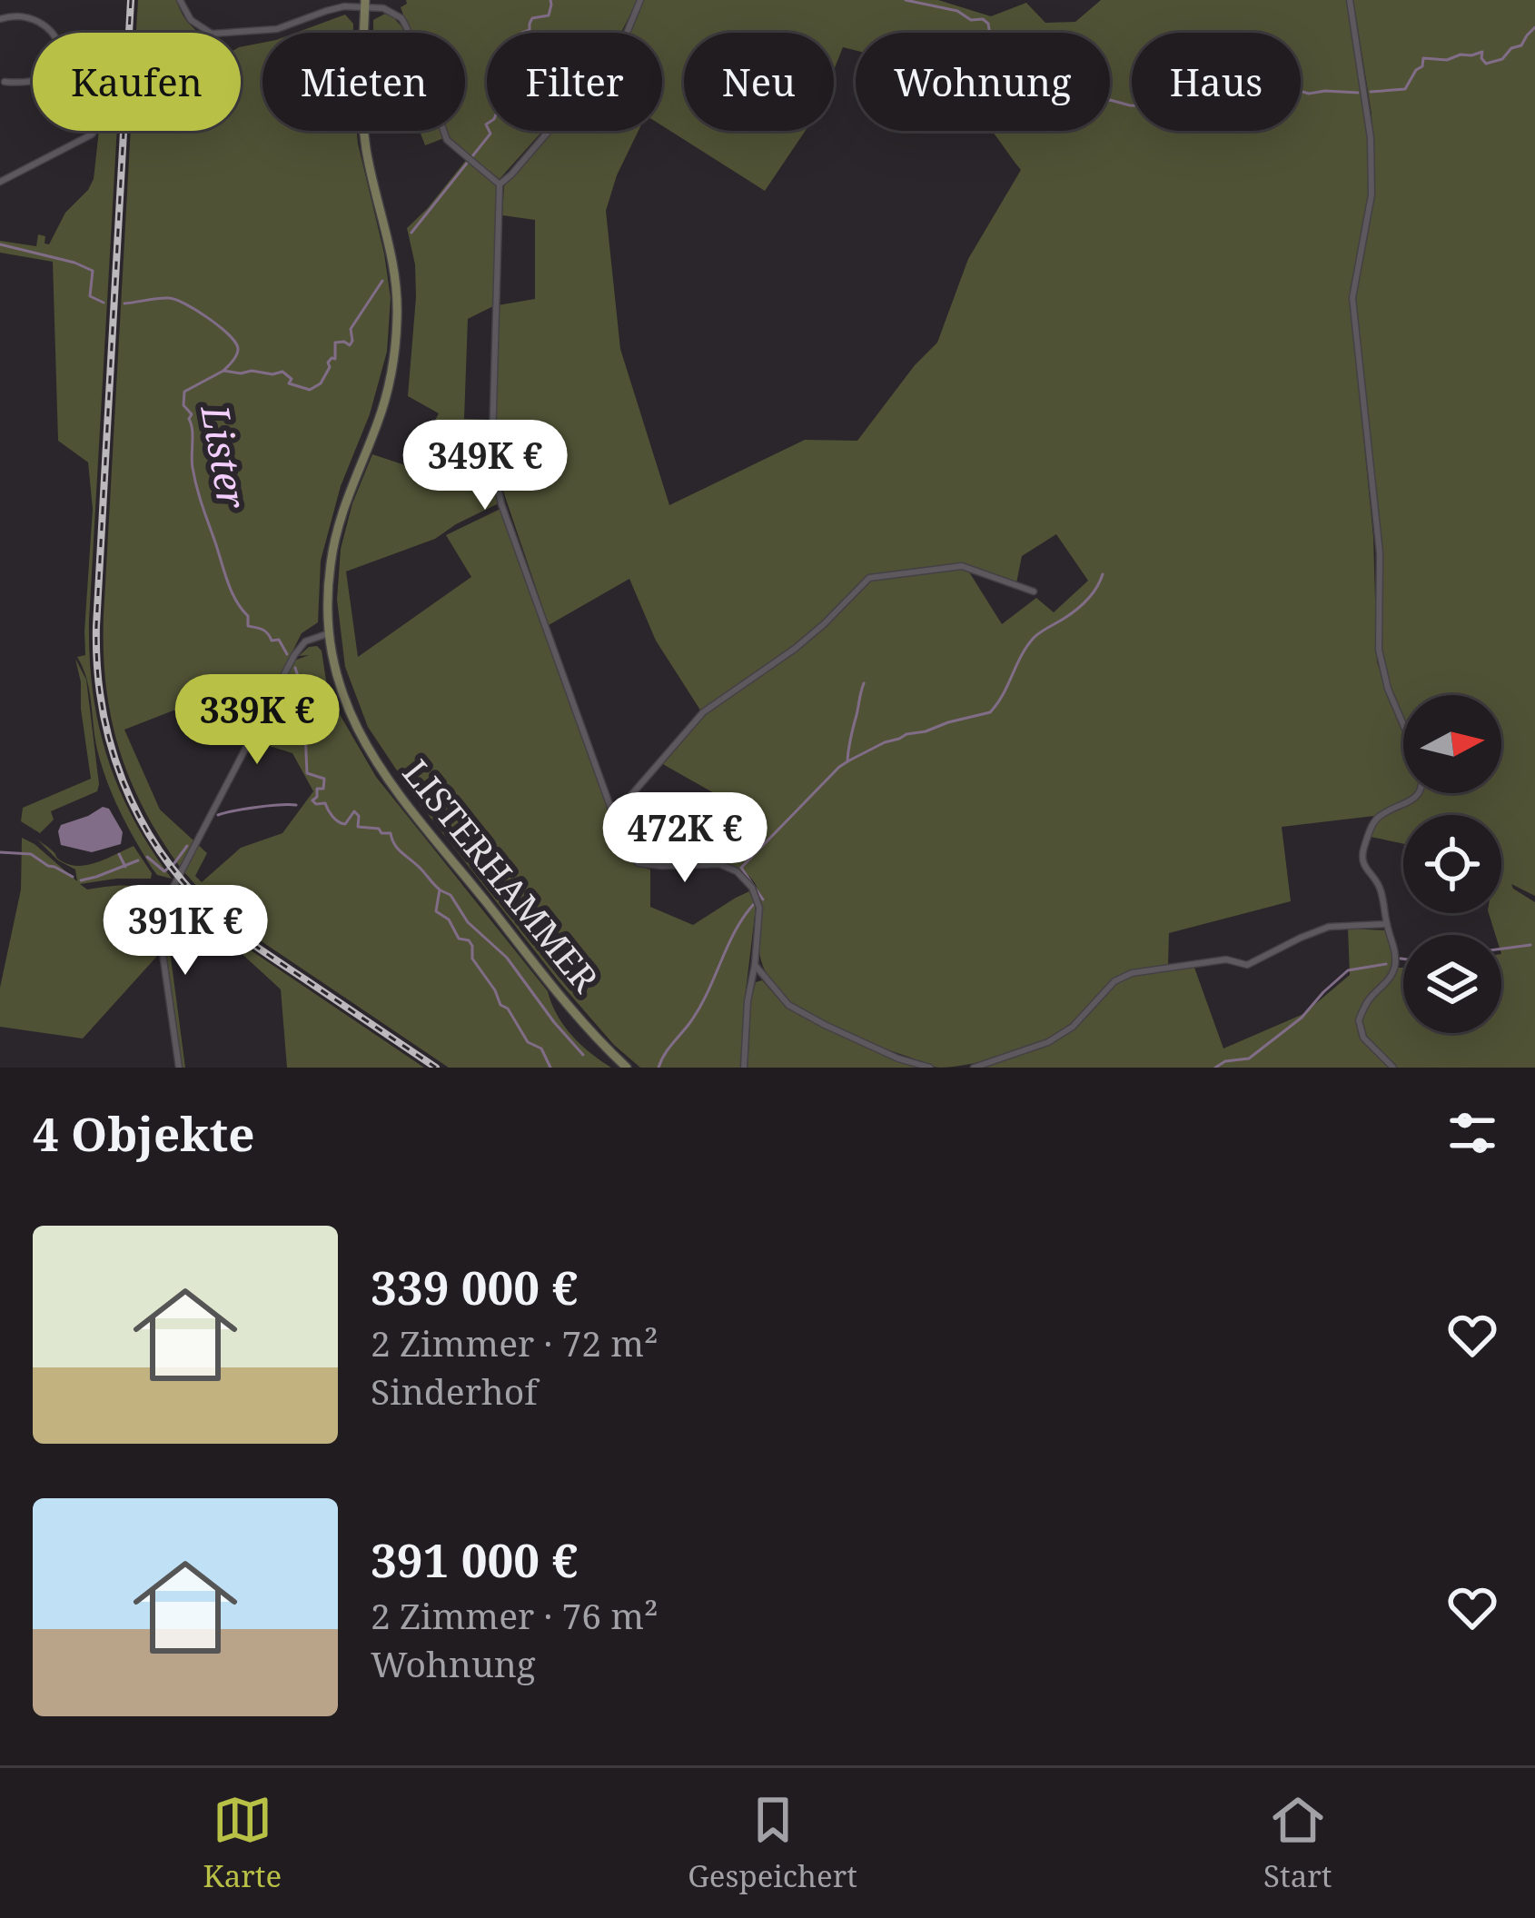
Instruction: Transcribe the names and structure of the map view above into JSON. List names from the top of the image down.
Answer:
{
  "streets": {
    "main road": ["LISTERHAMMER"]
  },
  "water": ["Lister"],
  "north": "right",
  "page": {
    "chip": [
      "Kaufen",
      "Mieten",
      "Filter",
      "Neu",
      "Wohnung",
      "Haus"
    ],
    "price": [
      "349K €",
      "339K €",
      "472K €",
      "391K €"
    ],
    "heading": "4 Objekte",
    "list": [
      {
        "name": "339 000 €",
        "note": "2 Zimmer · 72 m² · Sinderhof"
      },
      {
        "name": "391 000 €",
        "note": "2 Zimmer · 76 m² · Wohnung"
      }
    ],
    "tabs": ["Karte", "Gespeichert", "Start"]
  }
}
